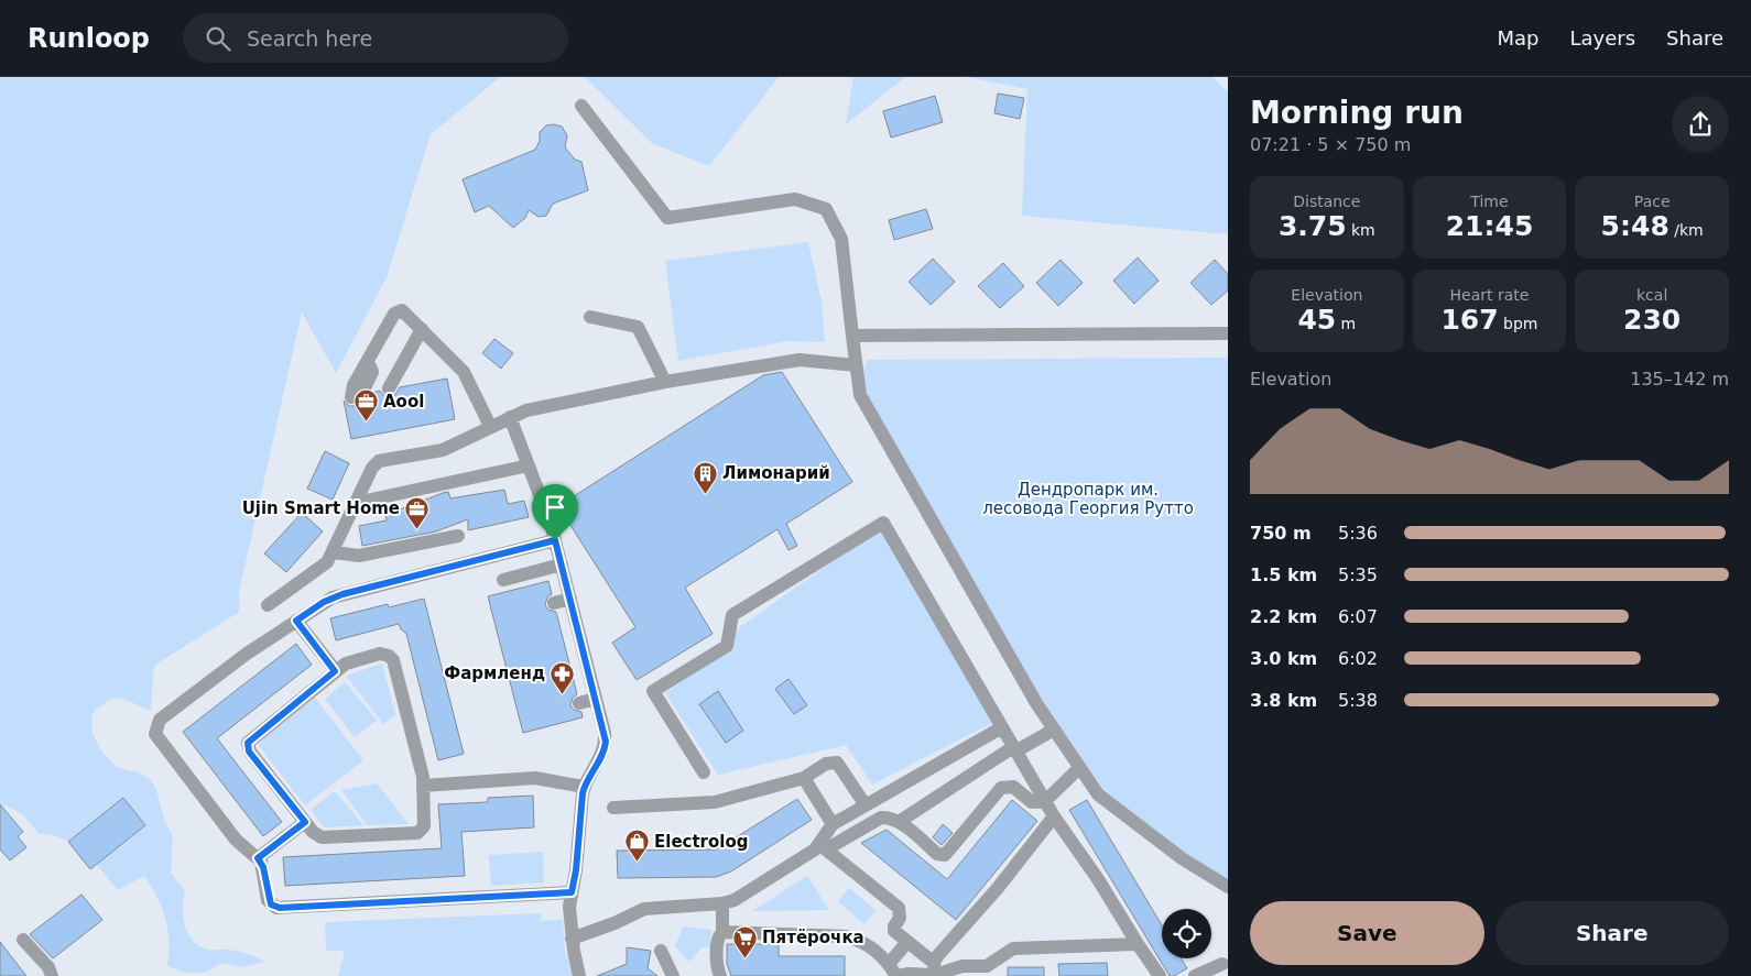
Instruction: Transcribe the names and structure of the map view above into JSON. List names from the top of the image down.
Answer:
{
  "parks": ["Дендропарк им. лесовода Георгия Рутто"],
  "places": {
    "office": ["Aool", "Ujin Smart Home"],
    "building": ["Лимонарий"],
    "pharmacy": ["Фармленд"],
    "shop": ["Electrolog"],
    "supermarket": ["Пятёрочка"]
  },
  "page": {
    "header": "Runloop",
    "search": "Search here",
    "nav": ["Map", "Layers", "Share"],
    "heading": ["Morning run", "07:21 · 5 × 750 m"],
    "stats": [
      ["Distance", "3.75 km"],
      ["Time", "21:45"],
      ["Pace", "5:48 /km"],
      ["Elevation", "45 m"],
      ["Heart rate", "167 bpm"],
      ["kcal", "230"]
    ],
    "chart": ["Elevation", "135–142 m"],
    "list": [
      {
        "name": "750 m",
        "note": "5:36"
      },
      {
        "name": "1.5 km",
        "note": "5:35"
      },
      {
        "name": "2.2 km",
        "note": "6:07"
      },
      {
        "name": "3.0 km",
        "note": "6:02"
      },
      {
        "name": "3.8 km",
        "note": "5:38"
      }
    ],
    "buttons": ["Save", "Share"]
  }
}
